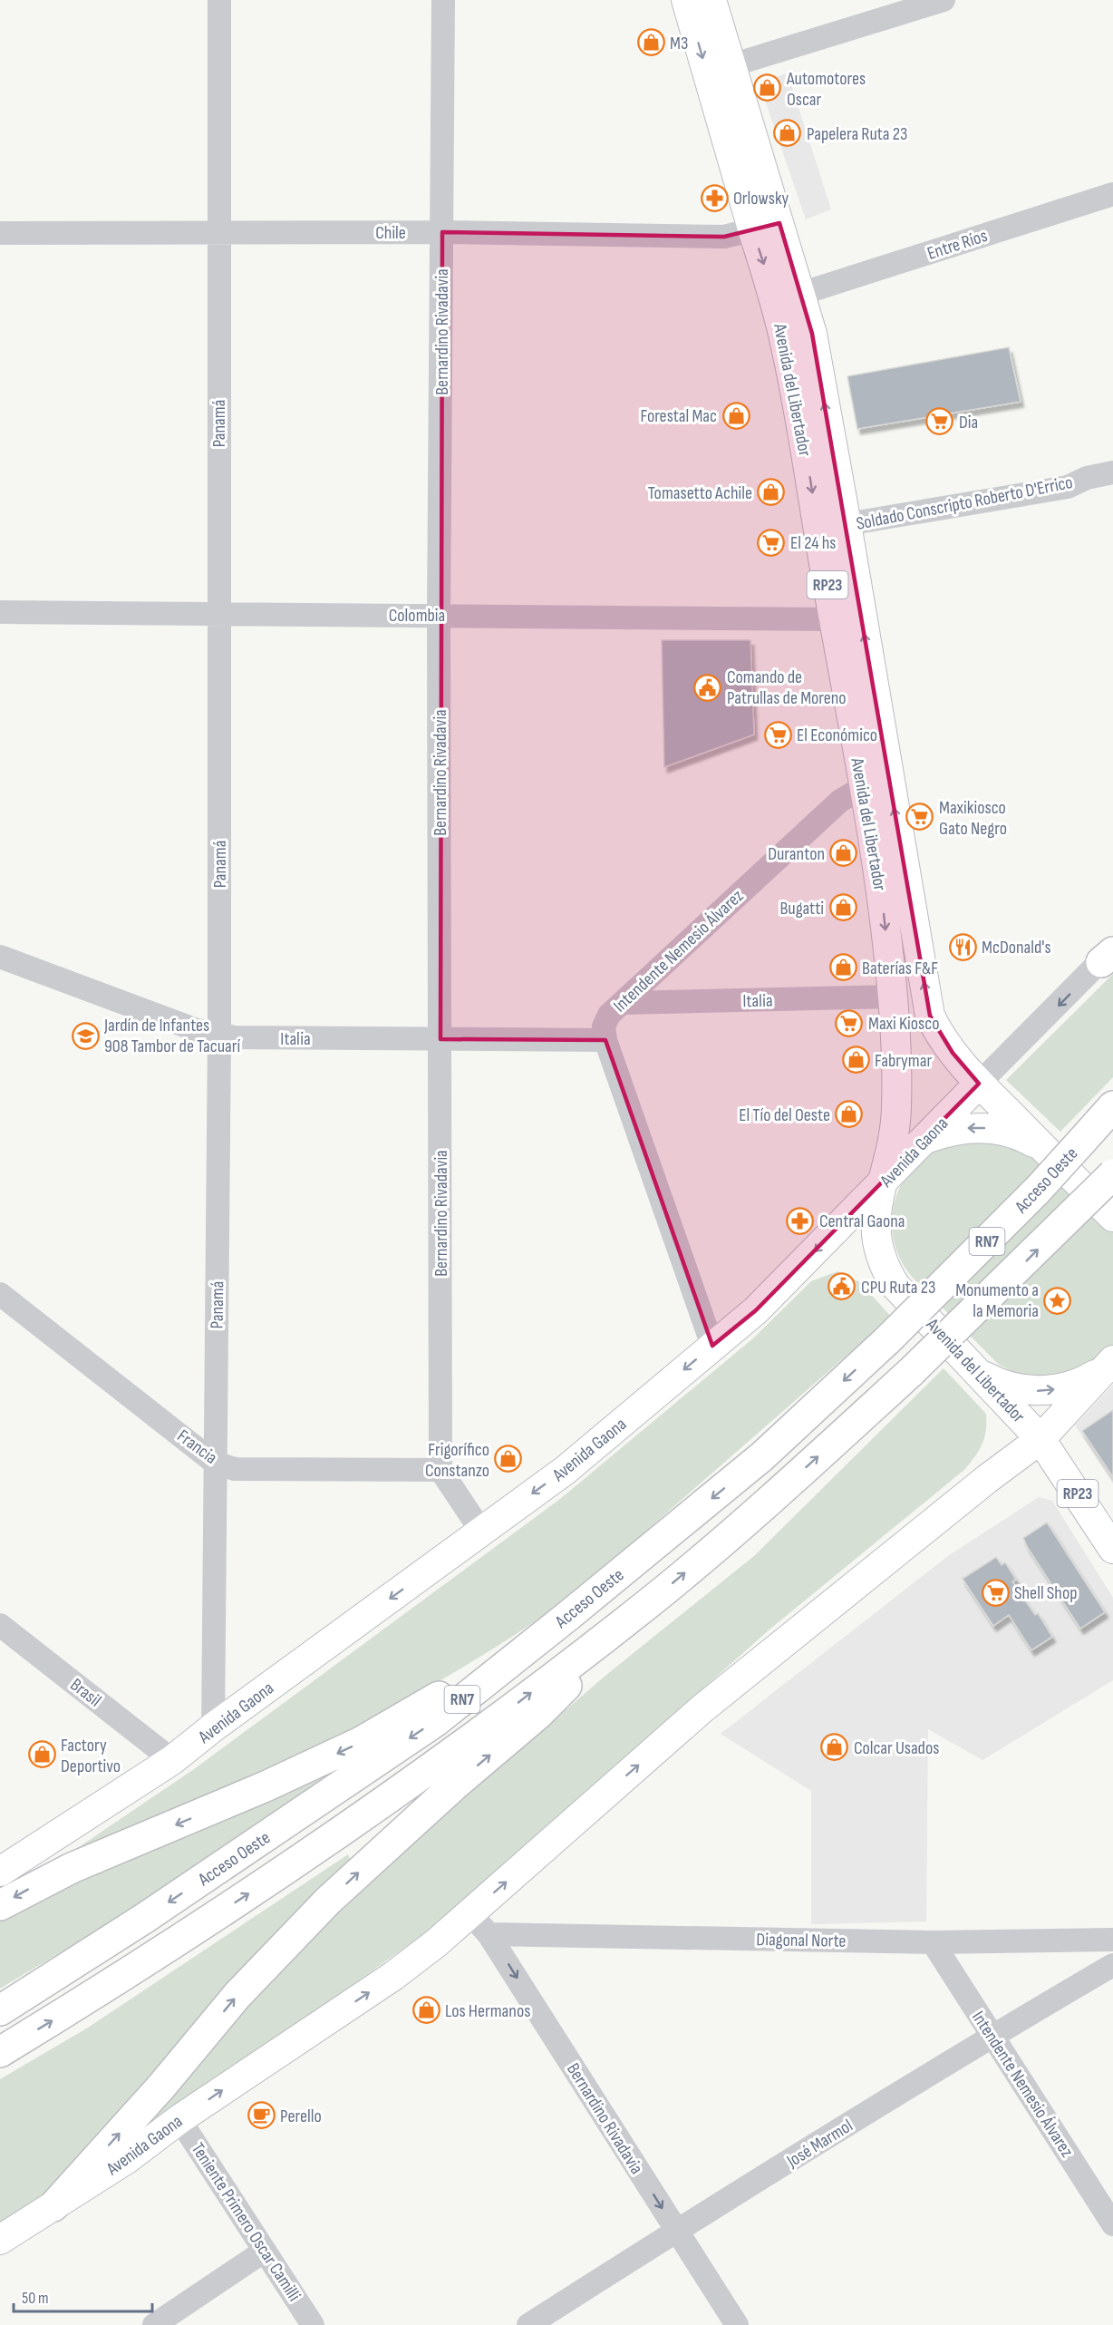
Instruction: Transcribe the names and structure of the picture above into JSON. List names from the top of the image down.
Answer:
{
  "streets": {
    "highway": ["Acceso Oeste", "RN7"],
    "main road": ["Avenida del Libertador", "RP23", "Avenida Gaona"],
    "street": [
      "Chile",
      "Entre Ríos",
      "Bernardino Rivadavia",
      "Panamá",
      "Soldado Conscripto Roberto D'Errico",
      "Colombia",
      "Intendente Nemesio Álvarez",
      "Italia",
      "Francia",
      "Brasil",
      "Diagonal Norte",
      "José Marmol",
      "Teniente Primero Oscar Camilli"
    ]
  },
  "crossings": [
    ["Chile", "Bernardino Rivadavia"],
    ["Chile", "Avenida del Libertador"],
    ["Chile", "Panamá"],
    ["Entre Ríos", "Avenida del Libertador"],
    ["Bernardino Rivadavia", "Colombia"],
    ["Bernardino Rivadavia", "Italia"],
    ["Bernardino Rivadavia", "Avenida Gaona"],
    ["Bernardino Rivadavia", "Francia"],
    ["Bernardino Rivadavia", "Diagonal Norte"],
    ["Bernardino Rivadavia", "José Marmol"],
    ["Avenida del Libertador", "Soldado Conscripto Roberto D'Errico"],
    ["Avenida del Libertador", "Colombia"],
    ["Avenida del Libertador", "Intendente Nemesio Álvarez"],
    ["Avenida del Libertador", "Italia"],
    ["Avenida del Libertador", "Avenida Gaona"],
    ["Panamá", "Colombia"],
    ["Panamá", "Italia"],
    ["Panamá", "Avenida Gaona"],
    ["Panamá", "Francia"],
    ["Intendente Nemesio Álvarez", "Italia"],
    ["Intendente Nemesio Álvarez", "Avenida Gaona"],
    ["Intendente Nemesio Álvarez", "Diagonal Norte"],
    ["Intendente Nemesio Álvarez", "José Marmol"],
    ["Avenida Gaona", "Brasil"],
    ["Avenida Gaona", "Diagonal Norte"],
    ["Avenida Gaona", "Teniente Primero Oscar Camilli"]
  ],
  "places": {
    "shop": [
      "M3",
      "Automotores Oscar",
      "Papelera Ruta 23",
      "Forestal Mac",
      "Tomasetto Achile",
      "Duranton",
      "Bugatti",
      "Baterías F&F",
      "Fabrymar",
      "El Tío del Oeste",
      "Frigorífico Constanzo",
      "Colcar Usados",
      "Factory Deportivo",
      "Los Hermanos"
    ],
    "pharmacy": ["Orlowsky", "Central Gaona"],
    "supermarket": [
      "Dia",
      "El 24 hs",
      "El Económico",
      "Maxikiosco Gato Negro",
      "Maxi Kiosco",
      "Shell Shop"
    ],
    "public building": ["Comando de Patrullas de Moreno", "CPU Ruta 23"],
    "restaurant": ["McDonald's"],
    "school or university": ["Jardín de Infantes 908 Tambor de Tacuarí"],
    "place": ["Monumento a la Memoria"],
    "cafe": ["Perello"]
  },
  "scale_bar": "50 m"
}
